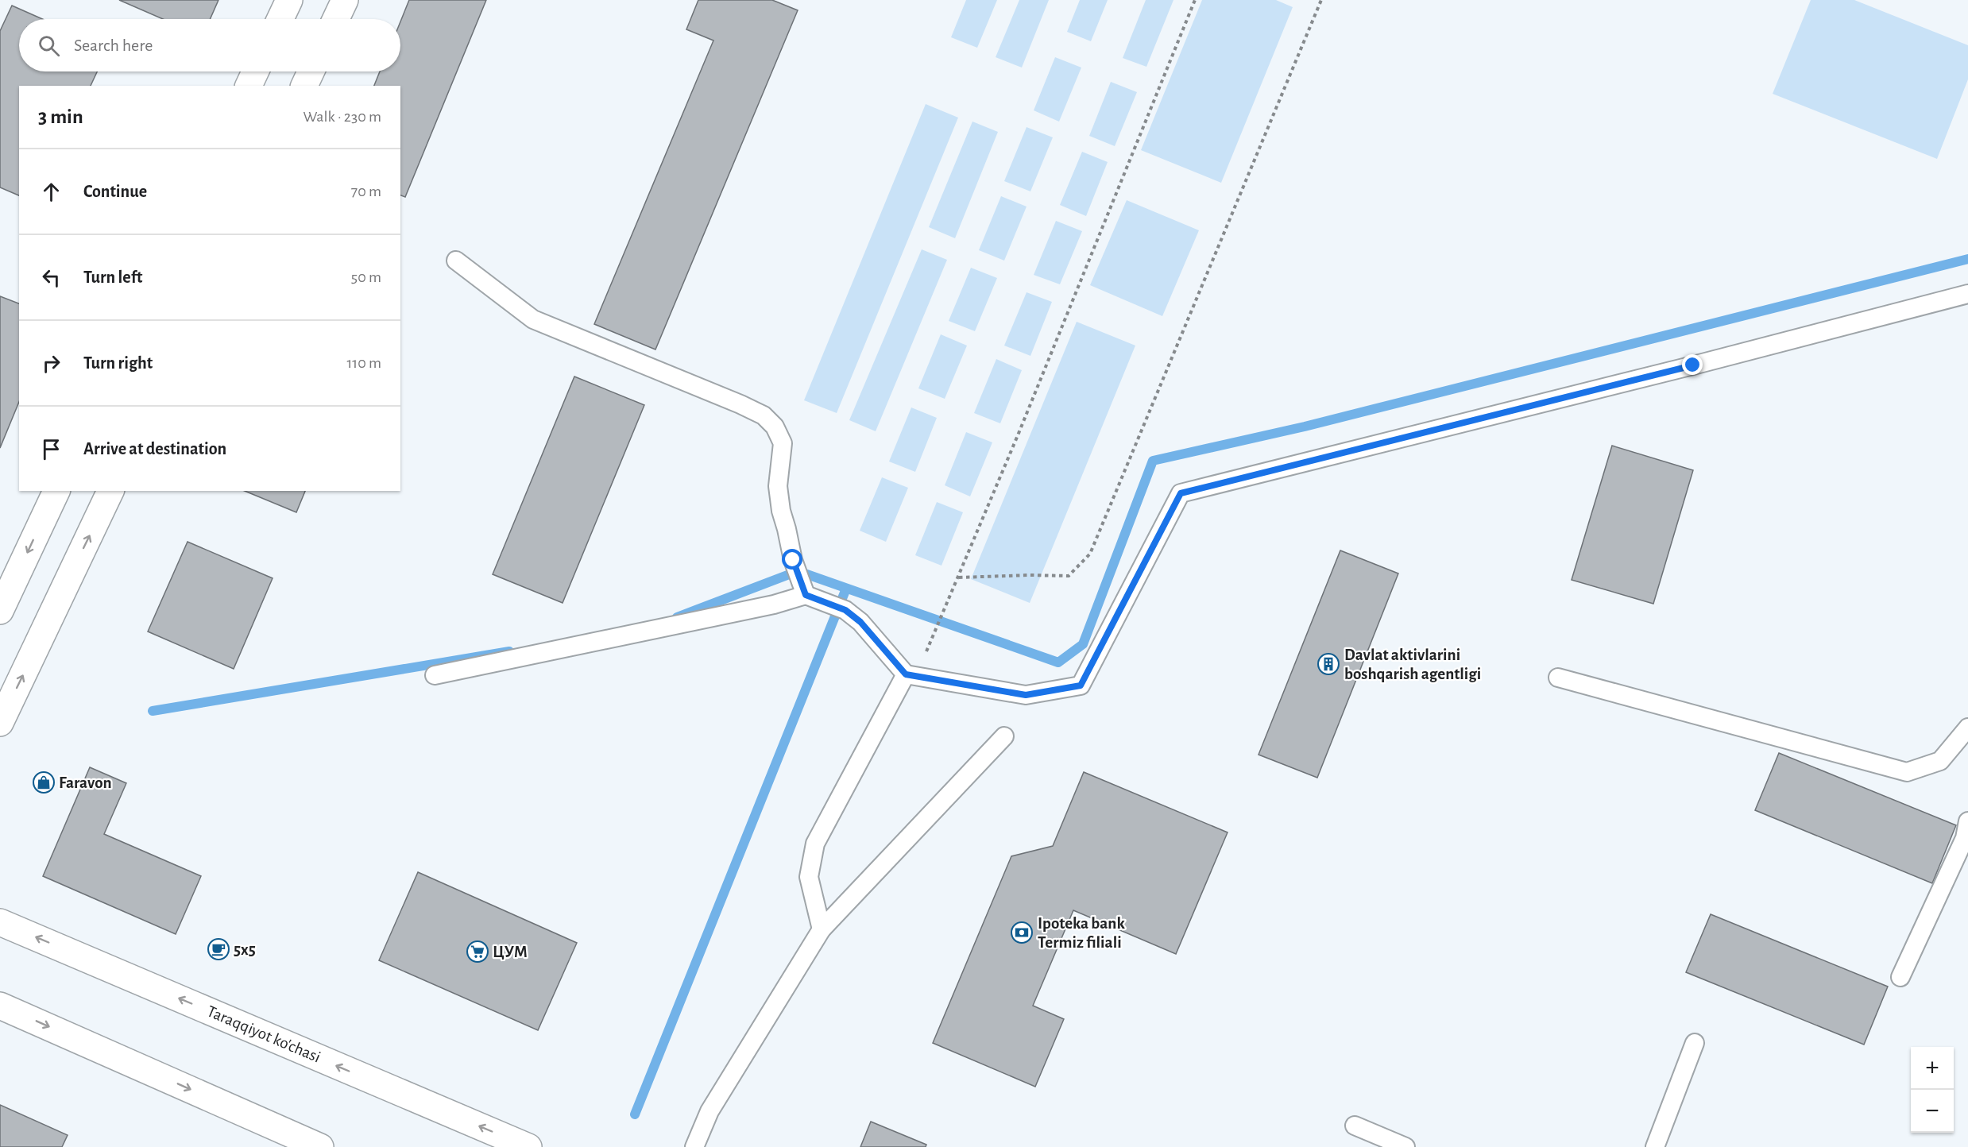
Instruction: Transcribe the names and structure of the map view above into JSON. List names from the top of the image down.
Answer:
{
  "streets": {
    "street": ["Taraqqiyot ko'chasi"]
  },
  "places": {
    "building": ["Davlat aktivlarini boshqarish agentligi"],
    "shop": ["Faravon"],
    "bank": ["Ipoteka bank Termiz filiali"],
    "cafe": ["5x5"],
    "supermarket": ["ЦУМ"]
  },
  "page": {
    "search": "Search here",
    "heading": ["3 min", "Walk · 230 m"],
    "list": [
      ["Continue", "70 m"],
      ["Turn left", "50 m"],
      ["Turn right", "110 m"],
      "Arrive at destination"
    ],
    "map_buttons": ["+", "−"]
  }
}
